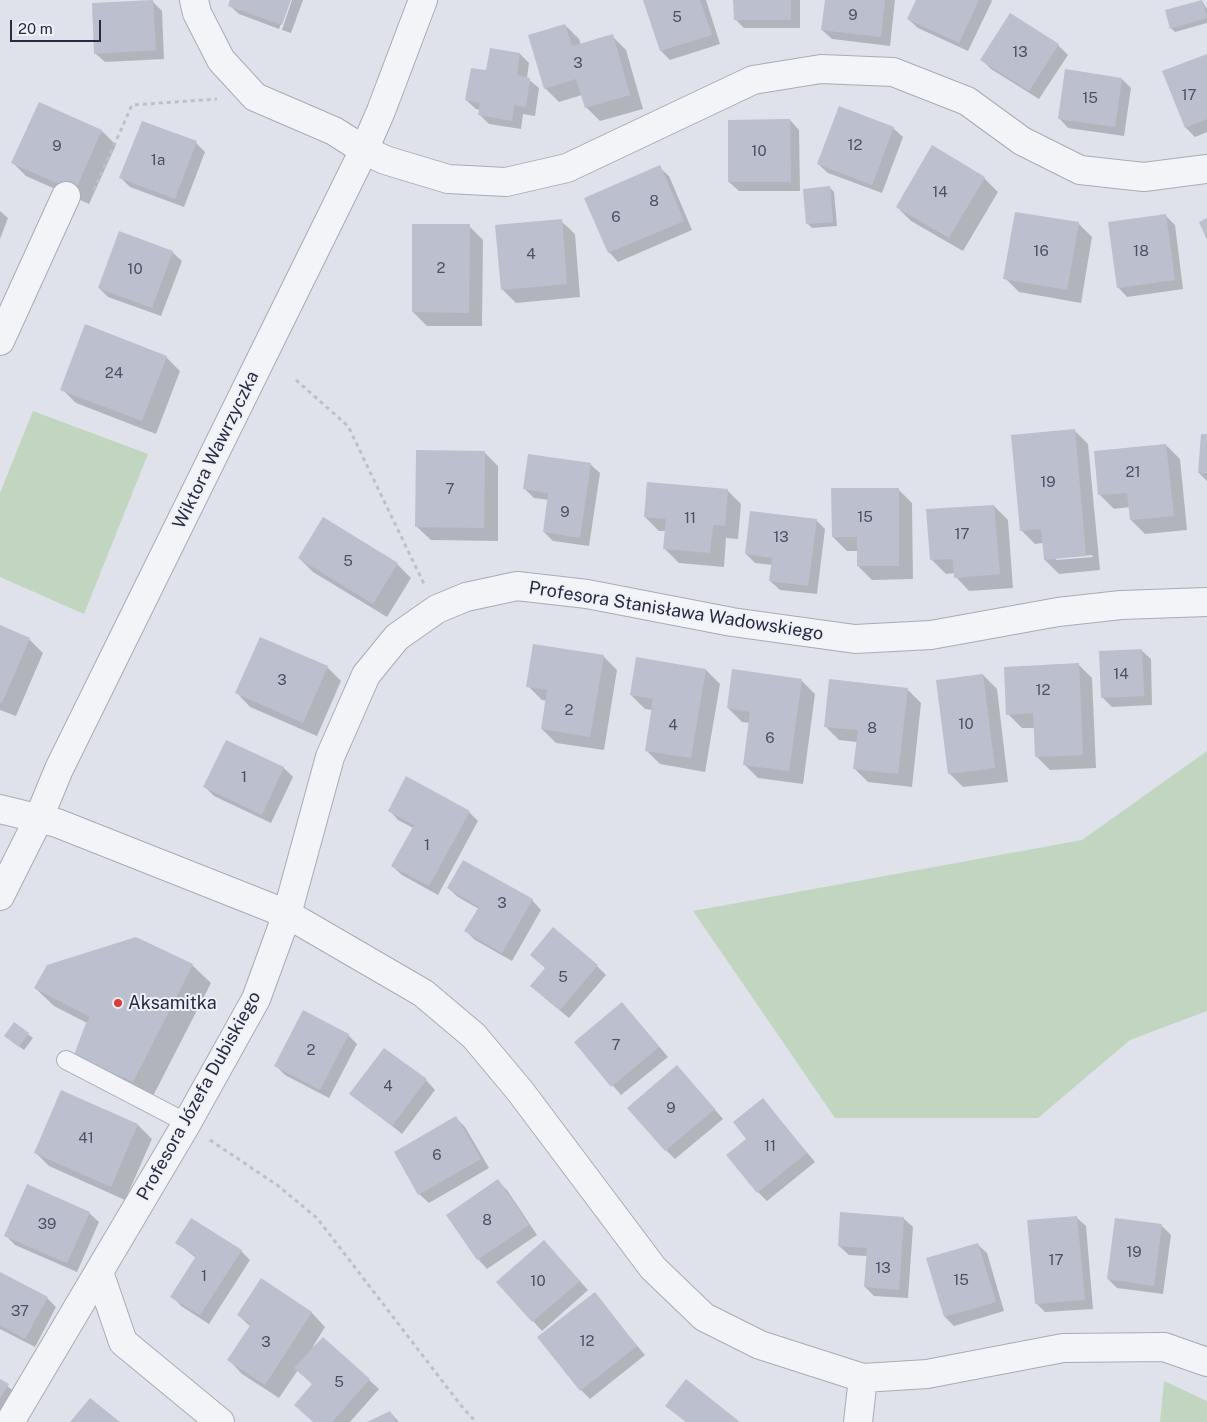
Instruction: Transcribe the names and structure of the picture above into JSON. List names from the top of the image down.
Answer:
{
  "streets": {
    "street": ["Wiktora Wawrzyczka", "Profesora Stanisława Wadowskiego", "Profesora Józefa Dubiskiego"]
  },
  "crossings": [
    ["Profesora Stanisława Wadowskiego", "Profesora Józefa Dubiskiego"]
  ],
  "places": ["Aksamitka"],
  "house_numbers": [
    "9",
    "5",
    "13",
    "3",
    "17",
    "15",
    "12",
    "9",
    "10",
    "1a",
    "14",
    "8",
    "6",
    "16",
    "18",
    "4",
    "2",
    "10",
    "24",
    "21",
    "19",
    "7",
    "9",
    "15",
    "11",
    "17",
    "13",
    "5",
    "14",
    "3",
    "12",
    "2",
    "10",
    "4",
    "8",
    "6",
    "1",
    "1",
    "3",
    "5",
    "7",
    "2",
    "4",
    "9",
    "41",
    "11",
    "6",
    "8",
    "39",
    "19",
    "17",
    "13",
    "1",
    "15",
    "10",
    "37",
    "12",
    "3",
    "5"
  ],
  "scale_bar": "20 m"
}
